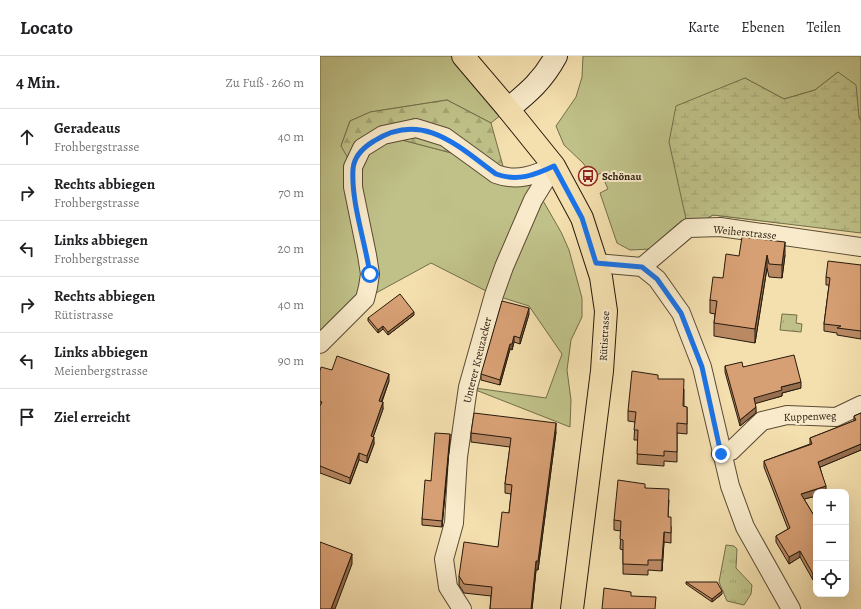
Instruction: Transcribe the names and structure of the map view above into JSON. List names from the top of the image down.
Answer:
{
  "streets": {
    "main road": ["Rütistrasse"],
    "street": ["Weiherstrasse", "Unterer Kreuzacker", "Kuppenweg"]
  },
  "crossings": [
    ["Rütistrasse", "Unterer Kreuzacker"]
  ],
  "places": {
    "bus stop": ["Schönau"]
  },
  "page": {
    "header": "Locato",
    "nav": ["Karte", "Ebenen", "Teilen"],
    "heading": ["4 Min.", "Zu Fuß · 260 m"],
    "list": [
      ["Geradeaus", "Frohbergstrasse", "40 m"],
      ["Rechts abbiegen", "Frohbergstrasse", "70 m"],
      ["Links abbiegen", "Frohbergstrasse", "20 m"],
      ["Rechts abbiegen", "Rütistrasse", "40 m"],
      ["Links abbiegen", "Meienbergstrasse", "90 m"],
      "Ziel erreicht"
    ],
    "map_buttons": ["+", "−"]
  }
}
